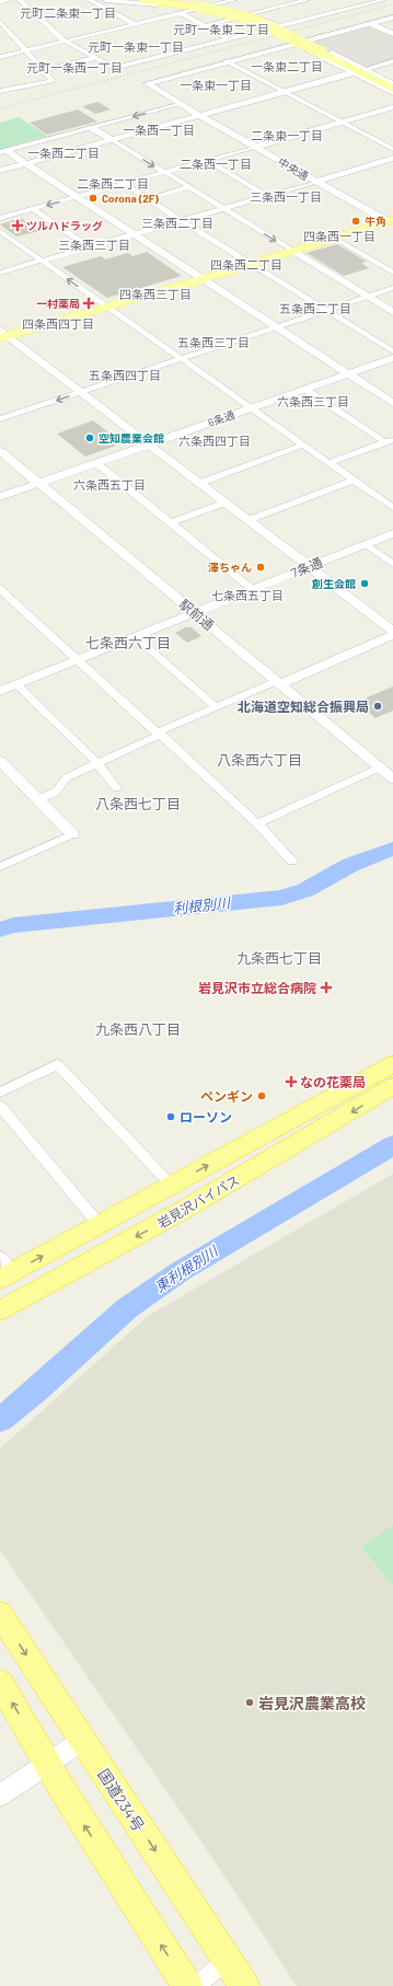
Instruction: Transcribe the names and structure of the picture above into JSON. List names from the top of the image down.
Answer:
{
  "streets": {
    "highway": ["岩見沢バイパス", "国道234号"],
    "street": [
      "中央通",
      "6条通",
      "7条通",
      "駅前通"
    ]
  },
  "crossings": [
    ["6条通", "駅前通"],
    ["7条通", "駅前通"]
  ],
  "districts": [
    "元町二条東一丁目",
    "元町一条東二丁目",
    "元町一条東一丁目",
    "一条東二丁目",
    "元町一条西一丁目",
    "一条東一丁目",
    "一条西一丁目",
    "二条東一丁目",
    "一条西二丁目",
    "二条西一丁目",
    "二条西二丁目",
    "三条西一丁目",
    "三条西二丁目",
    "四条西一丁目",
    "三条西三丁目",
    "四条西二丁目",
    "四条西三丁目",
    "五条西二丁目",
    "四条西四丁目",
    "五条西三丁目",
    "五条西四丁目",
    "六条西三丁目",
    "六条西四丁目",
    "六条西五丁目",
    "七条西五丁目",
    "七条西六丁目",
    "八条西六丁目",
    "八条西七丁目",
    "九条西七丁目",
    "九条西八丁目"
  ],
  "water": ["利根別川", "東利根別川"],
  "places": {
    "other": [
      "Corona (2F)",
      "牛角",
      "空知農業会館",
      "澤ちゃん",
      "創生会館",
      "北海道空知総合振興局",
      "ペンギン",
      "ローソン",
      "岩見沢農業高校"
    ],
    "health": [
      "ツルハドラッグ",
      "一村薬局",
      "岩見沢市立総合病院",
      "なの花薬局"
    ]
  }
}
